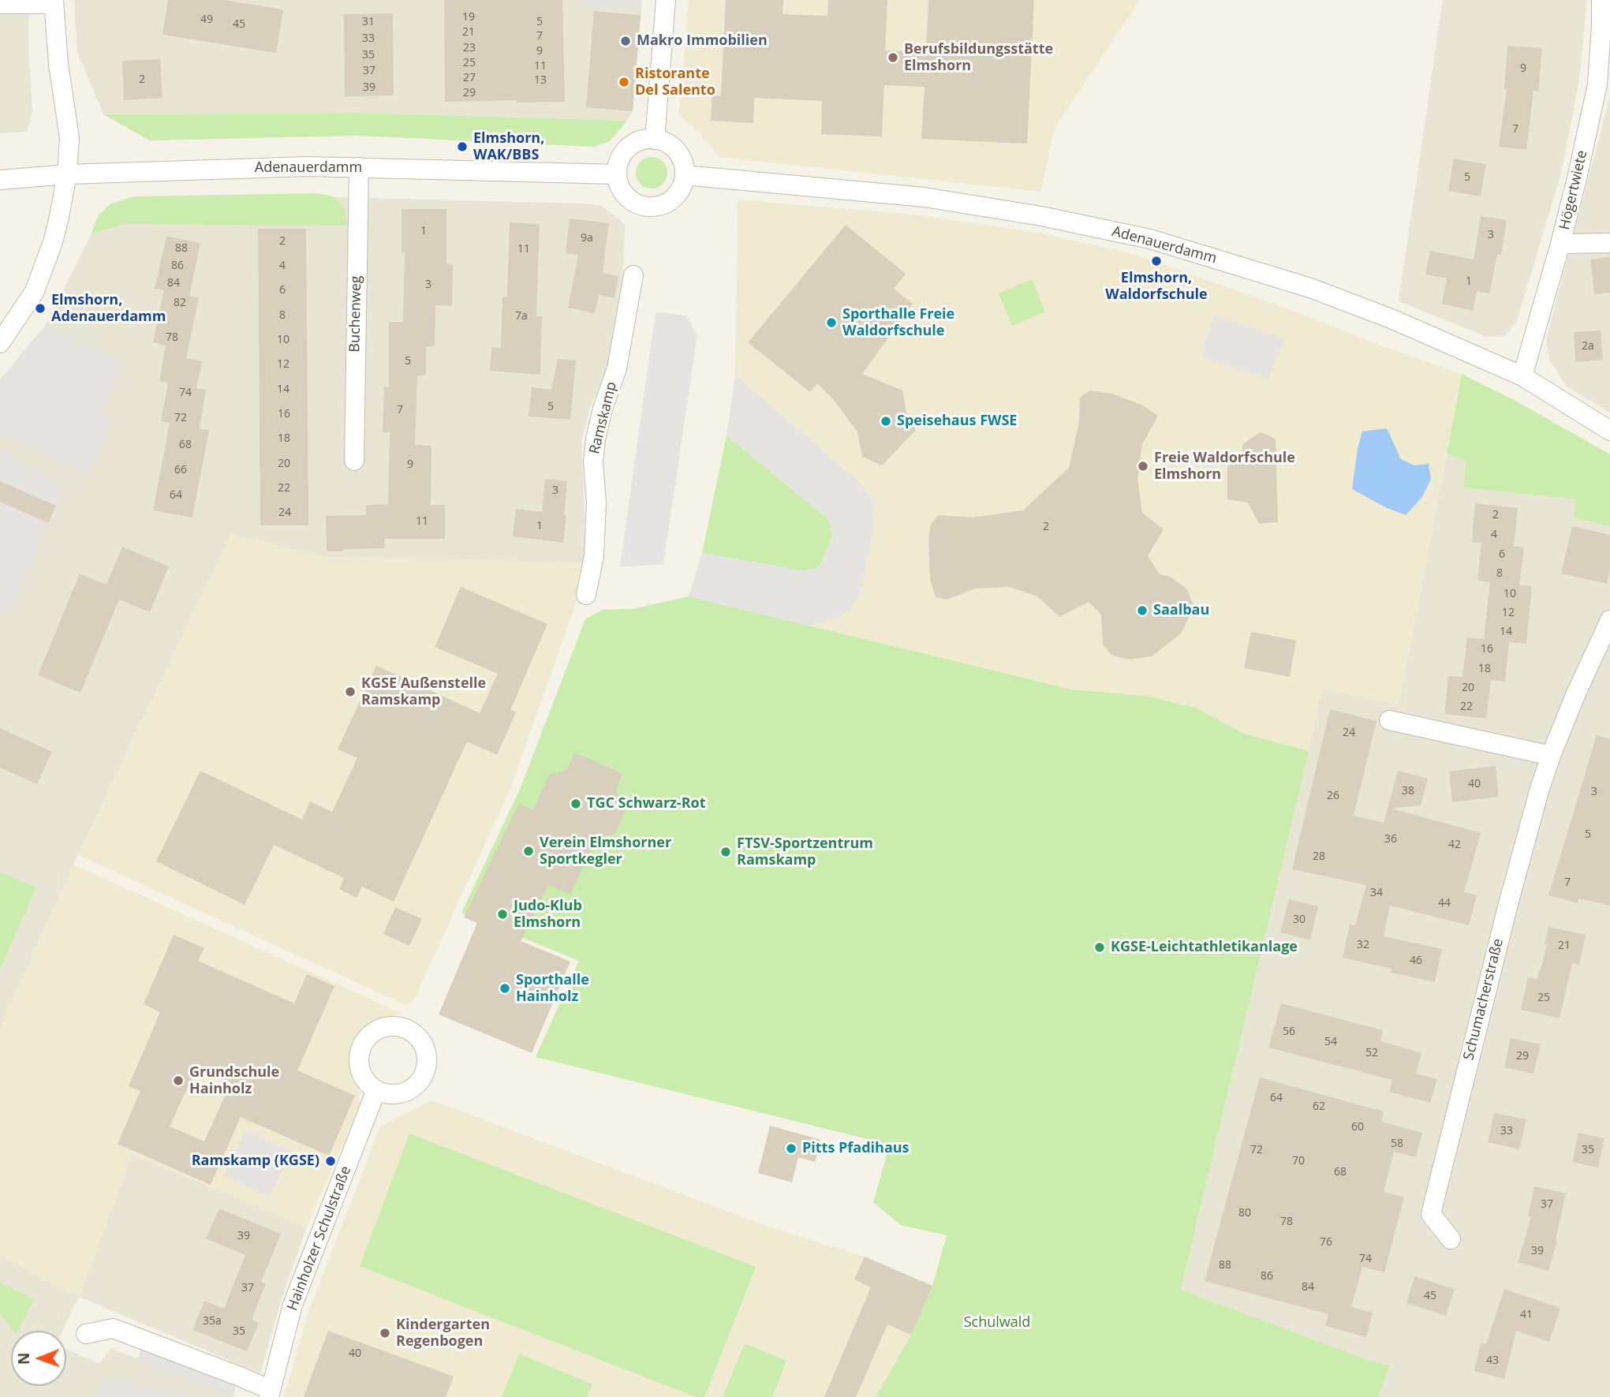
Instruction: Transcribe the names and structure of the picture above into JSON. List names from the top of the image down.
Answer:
{
  "streets": {
    "street": [
      "Adenauerdamm",
      "Högertwiete",
      "Buchenweg",
      "Ramskamp",
      "Schumacherstraße",
      "Hainholzer Schulstraße"
    ]
  },
  "crossings": [
    ["Adenauerdamm", "Högertwiete"],
    ["Adenauerdamm", "Buchenweg"]
  ],
  "parks": ["Schulwald"],
  "places": [
    "Makro Immobilien",
    "Berufsbildungsstätte Elmshorn",
    "Ristorante Del Salento",
    "Elmshorn, WAK/BBS",
    "Elmshorn, Waldorfschule",
    "Elmshorn, Adenauerdamm",
    "Sporthalle Freie Waldorfschule",
    "Speisehaus FWSE",
    "Freie Waldorfschule Elmshorn",
    "Saalbau",
    "KGSE Außenstelle Ramskamp",
    "TGC Schwarz-Rot",
    "Verein Elmshorner Sportkegler",
    "FTSV-Sportzentrum Ramskamp",
    "Judo-Klub Elmshorn",
    "KGSE-Leichtathletikanlage",
    "Sporthalle Hainholz",
    "Grundschule Hainholz",
    "Pitts Pfadihaus",
    "Ramskamp (KGSE)",
    "Kindergarten Regenbogen"
  ],
  "house_numbers": [
    "19",
    "49",
    "31",
    "5",
    "45",
    "21",
    "7",
    "33",
    "23",
    "9",
    "35",
    "25",
    "11",
    "9",
    "37",
    "27",
    "2",
    "13",
    "39",
    "29",
    "7",
    "5",
    "1",
    "3",
    "9a",
    "2",
    "88",
    "11",
    "86",
    "4",
    "1",
    "84",
    "3",
    "6",
    "82",
    "8",
    "7a",
    "78",
    "10",
    "2a",
    "5",
    "12",
    "14",
    "74",
    "5",
    "7",
    "16",
    "72",
    "18",
    "68",
    "20",
    "9",
    "66",
    "22",
    "3",
    "64",
    "24",
    "2",
    "11",
    "1",
    "2",
    "4",
    "6",
    "8",
    "10",
    "12",
    "14",
    "16",
    "18",
    "20",
    "22",
    "24",
    "40",
    "38",
    "3",
    "26",
    "5",
    "36",
    "42",
    "28",
    "7",
    "34",
    "44",
    "30",
    "32",
    "21",
    "46",
    "25",
    "56",
    "54",
    "52",
    "29",
    "64",
    "62",
    "60",
    "33",
    "58",
    "72",
    "35",
    "70",
    "68",
    "37",
    "80",
    "78",
    "39",
    "76",
    "39",
    "74",
    "88",
    "86",
    "84",
    "37",
    "45",
    "41",
    "35a",
    "35",
    "40",
    "43"
  ],
  "north": "left"
}
